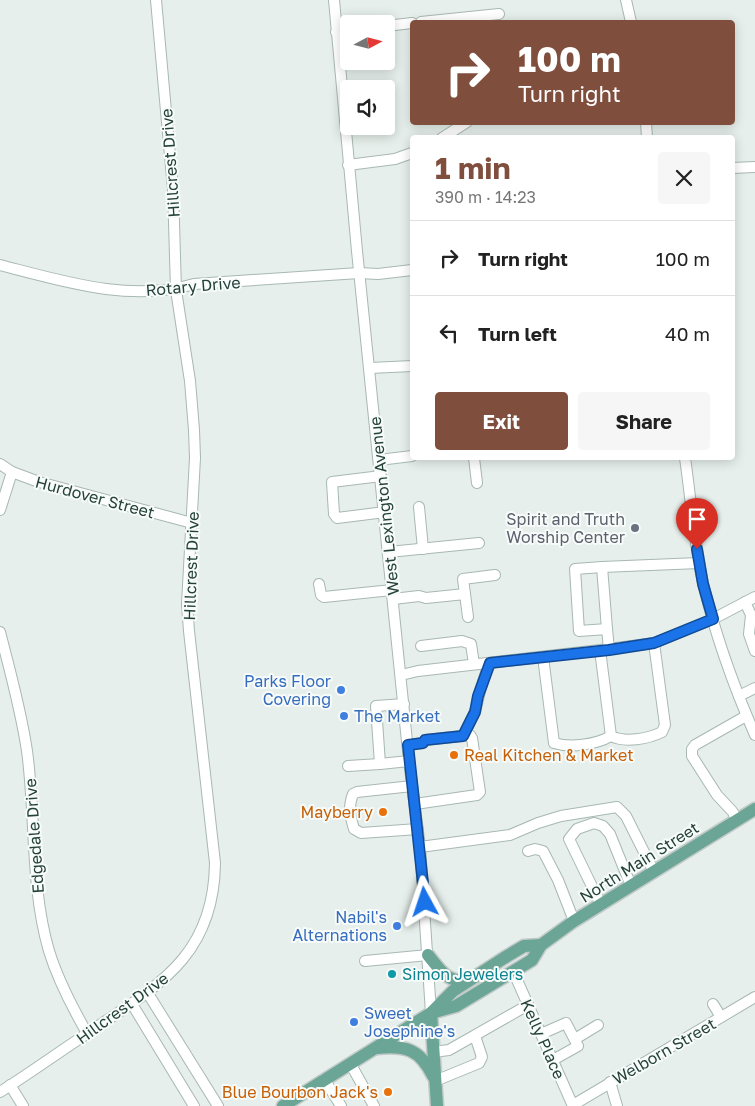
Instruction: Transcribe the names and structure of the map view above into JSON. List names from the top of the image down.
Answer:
{
  "streets": {
    "main road": ["North Main Street"],
    "street": [
      "Hillcrest Drive",
      "Rotary Drive",
      "Hurdover Street",
      "West Lexington Avenue",
      "Edgedale Drive",
      "Kelly Place",
      "Welborn Street"
    ]
  },
  "crossings": [
    ["Hillcrest Drive", "Rotary Drive"],
    ["Hillcrest Drive", "Hurdover Street"],
    ["Hillcrest Drive", "Edgedale Drive"],
    ["Rotary Drive", "West Lexington Avenue"],
    ["West Lexington Avenue", "North Main Street"],
    ["North Main Street", "Kelly Place"],
    ["Kelly Place", "Welborn Street"]
  ],
  "places": [
    "Spirit and Truth Worship Center",
    "Parks Floor Covering",
    "The Market",
    "Real Kitchen & Market",
    "Mayberry",
    "Nabil's Alternations",
    "Simon Jewelers",
    "Sweet Josephine's",
    "Blue Bourbon Jack's"
  ],
  "north": "right",
  "page": {
    "turn": ["100 m", "Turn right"],
    "heading": ["1 min", "390 m · 14:23"],
    "list": [
      {
        "name": "Turn right",
        "value": "100 m"
      },
      {
        "name": "Turn left",
        "value": "40 m"
      }
    ],
    "buttons": ["Exit", "Share"]
  }
}
